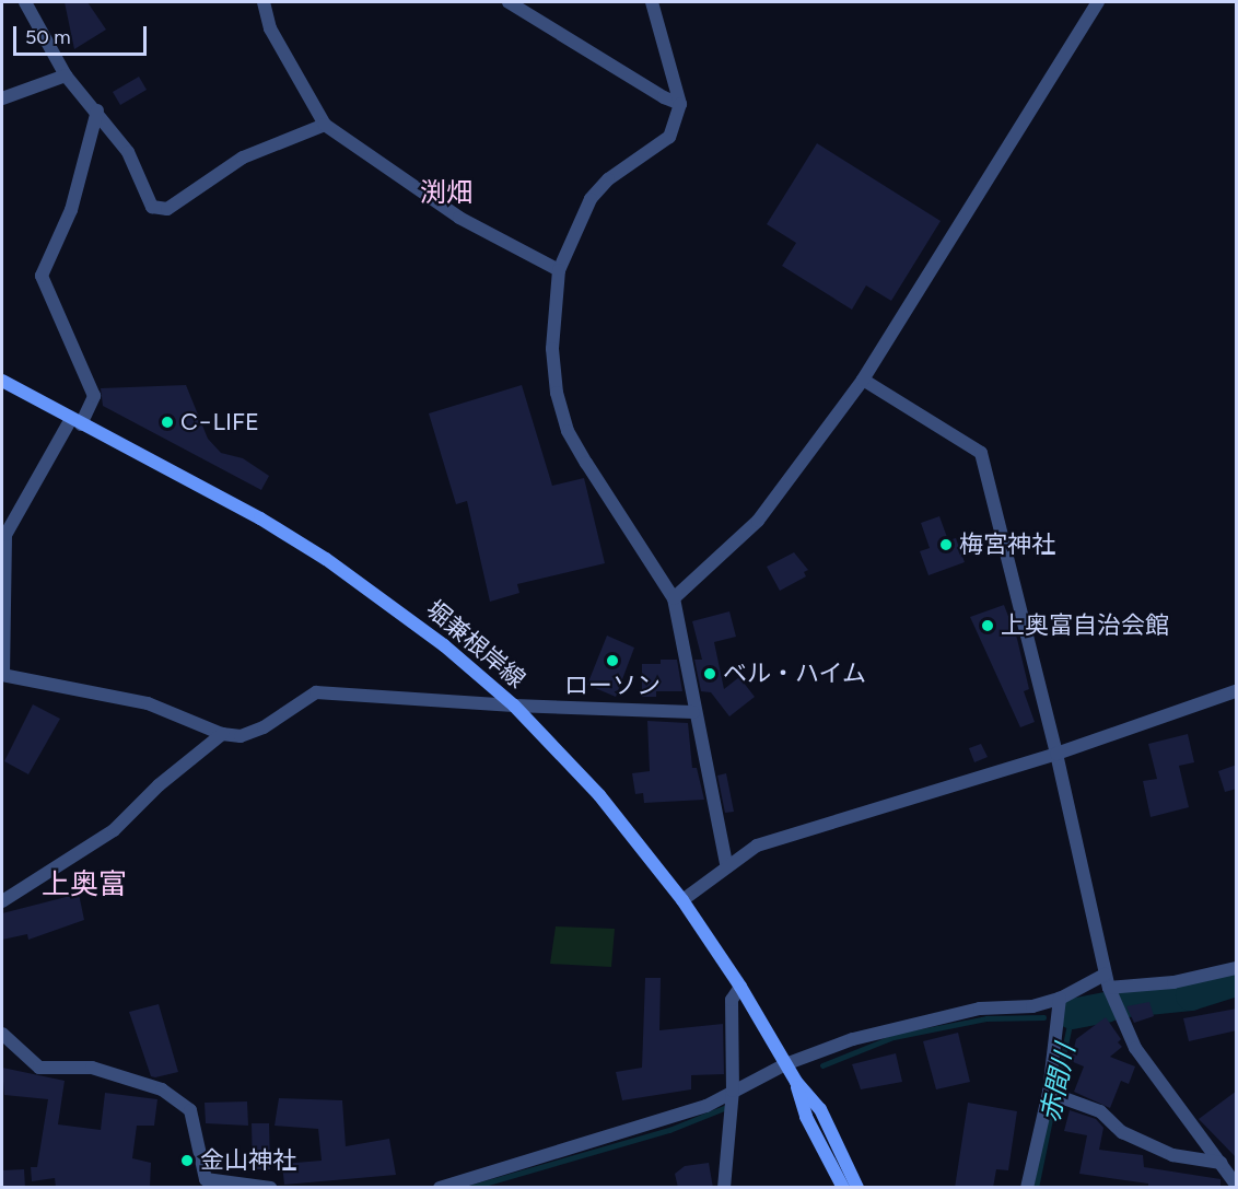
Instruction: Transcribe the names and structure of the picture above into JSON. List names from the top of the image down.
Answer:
{
  "streets": {
    "main road": ["堀兼根岸線"]
  },
  "districts": ["渕畑", "上奥富"],
  "water": ["赤間川"],
  "places": [
    "C−LIFE",
    "梅宮神社",
    "上奥富自治会館",
    "ローソン",
    "ベル・ハイム",
    "金山神社"
  ],
  "scale_bar": "50 m"
}
